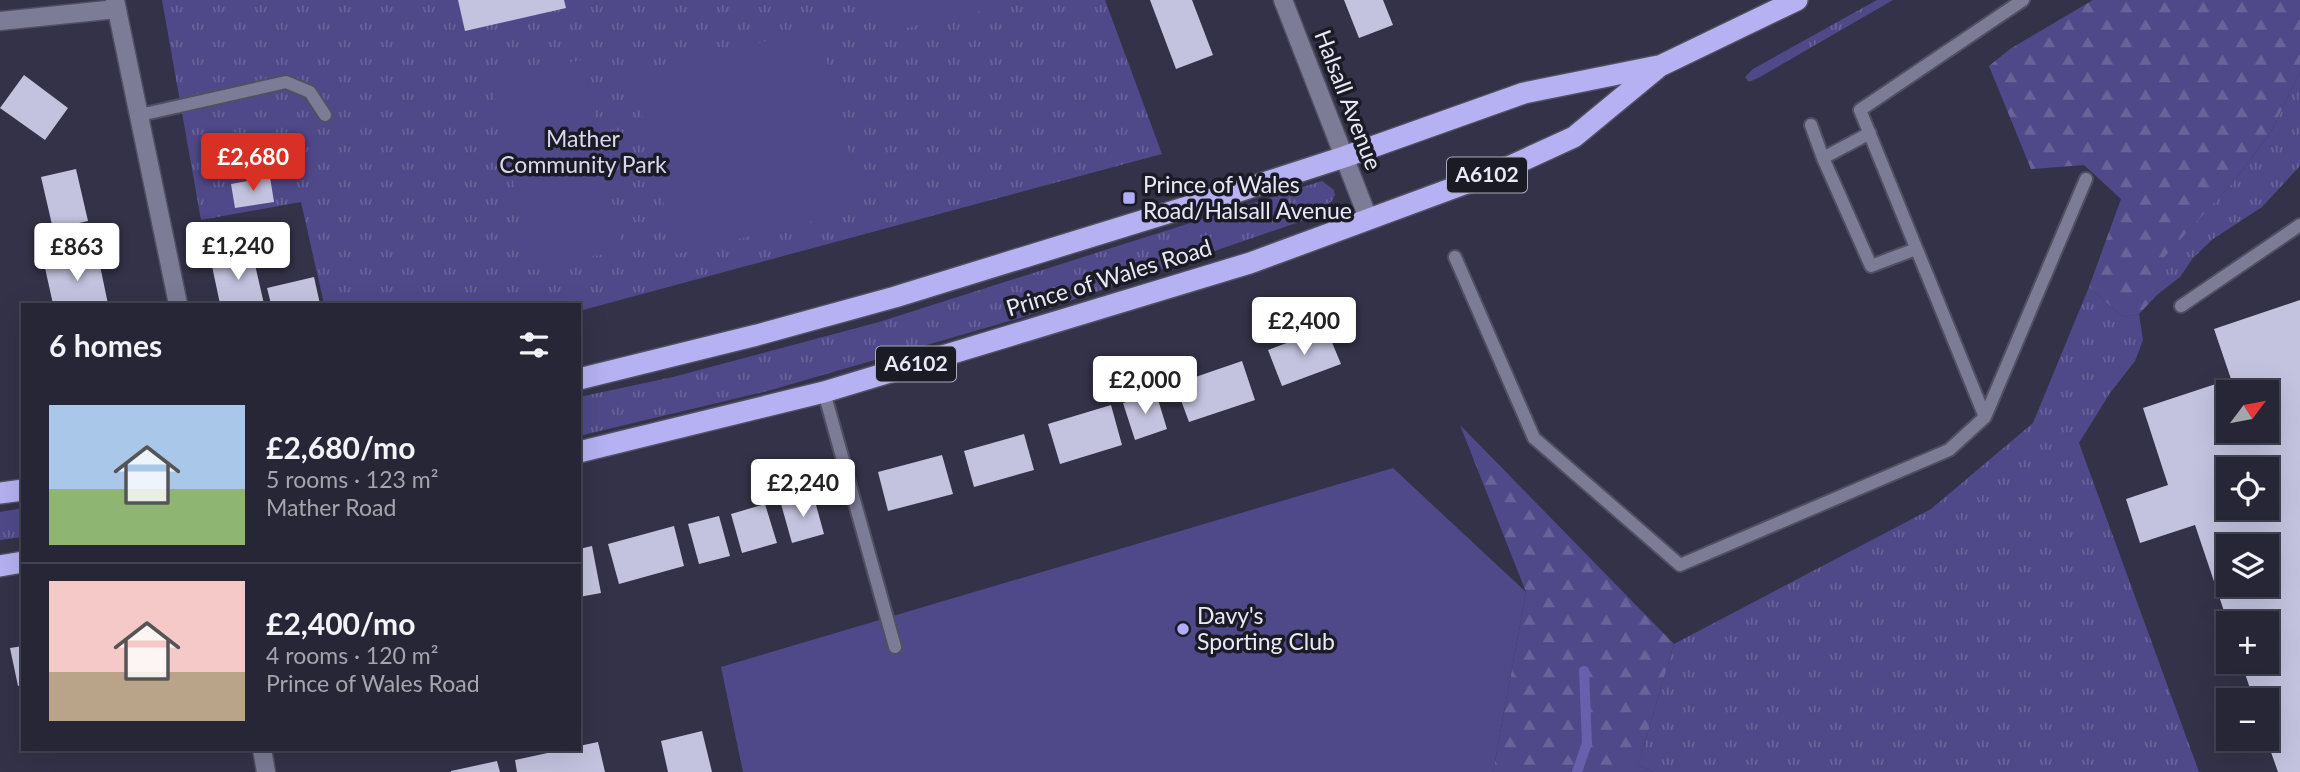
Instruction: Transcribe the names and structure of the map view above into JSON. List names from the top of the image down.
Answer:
{
  "streets": {
    "highway": ["A6102", "Prince of Wales Road"],
    "street": ["Halsall Avenue"]
  },
  "crossings": [
    ["Halsall Avenue", "Prince of Wales Road"]
  ],
  "parks": ["Mather Community Park"],
  "places": {
    "transit": ["Prince of Wales Road/Halsall Avenue"],
    "other": ["Davy's Sporting Club"]
  },
  "north": "top right",
  "page": {
    "price": [
      "£2,680",
      "£1,240",
      "£863",
      "£2,400",
      "£2,000",
      "£2,240"
    ],
    "heading": "6 homes",
    "map_buttons": ["+", "−"],
    "list": [
      {
        "name": "£2,680/mo",
        "note": "5 rooms · 123 m² · Mather Road"
      },
      {
        "name": "£2,400/mo",
        "note": "4 rooms · 120 m² · Prince of Wales Road"
      }
    ]
  }
}
